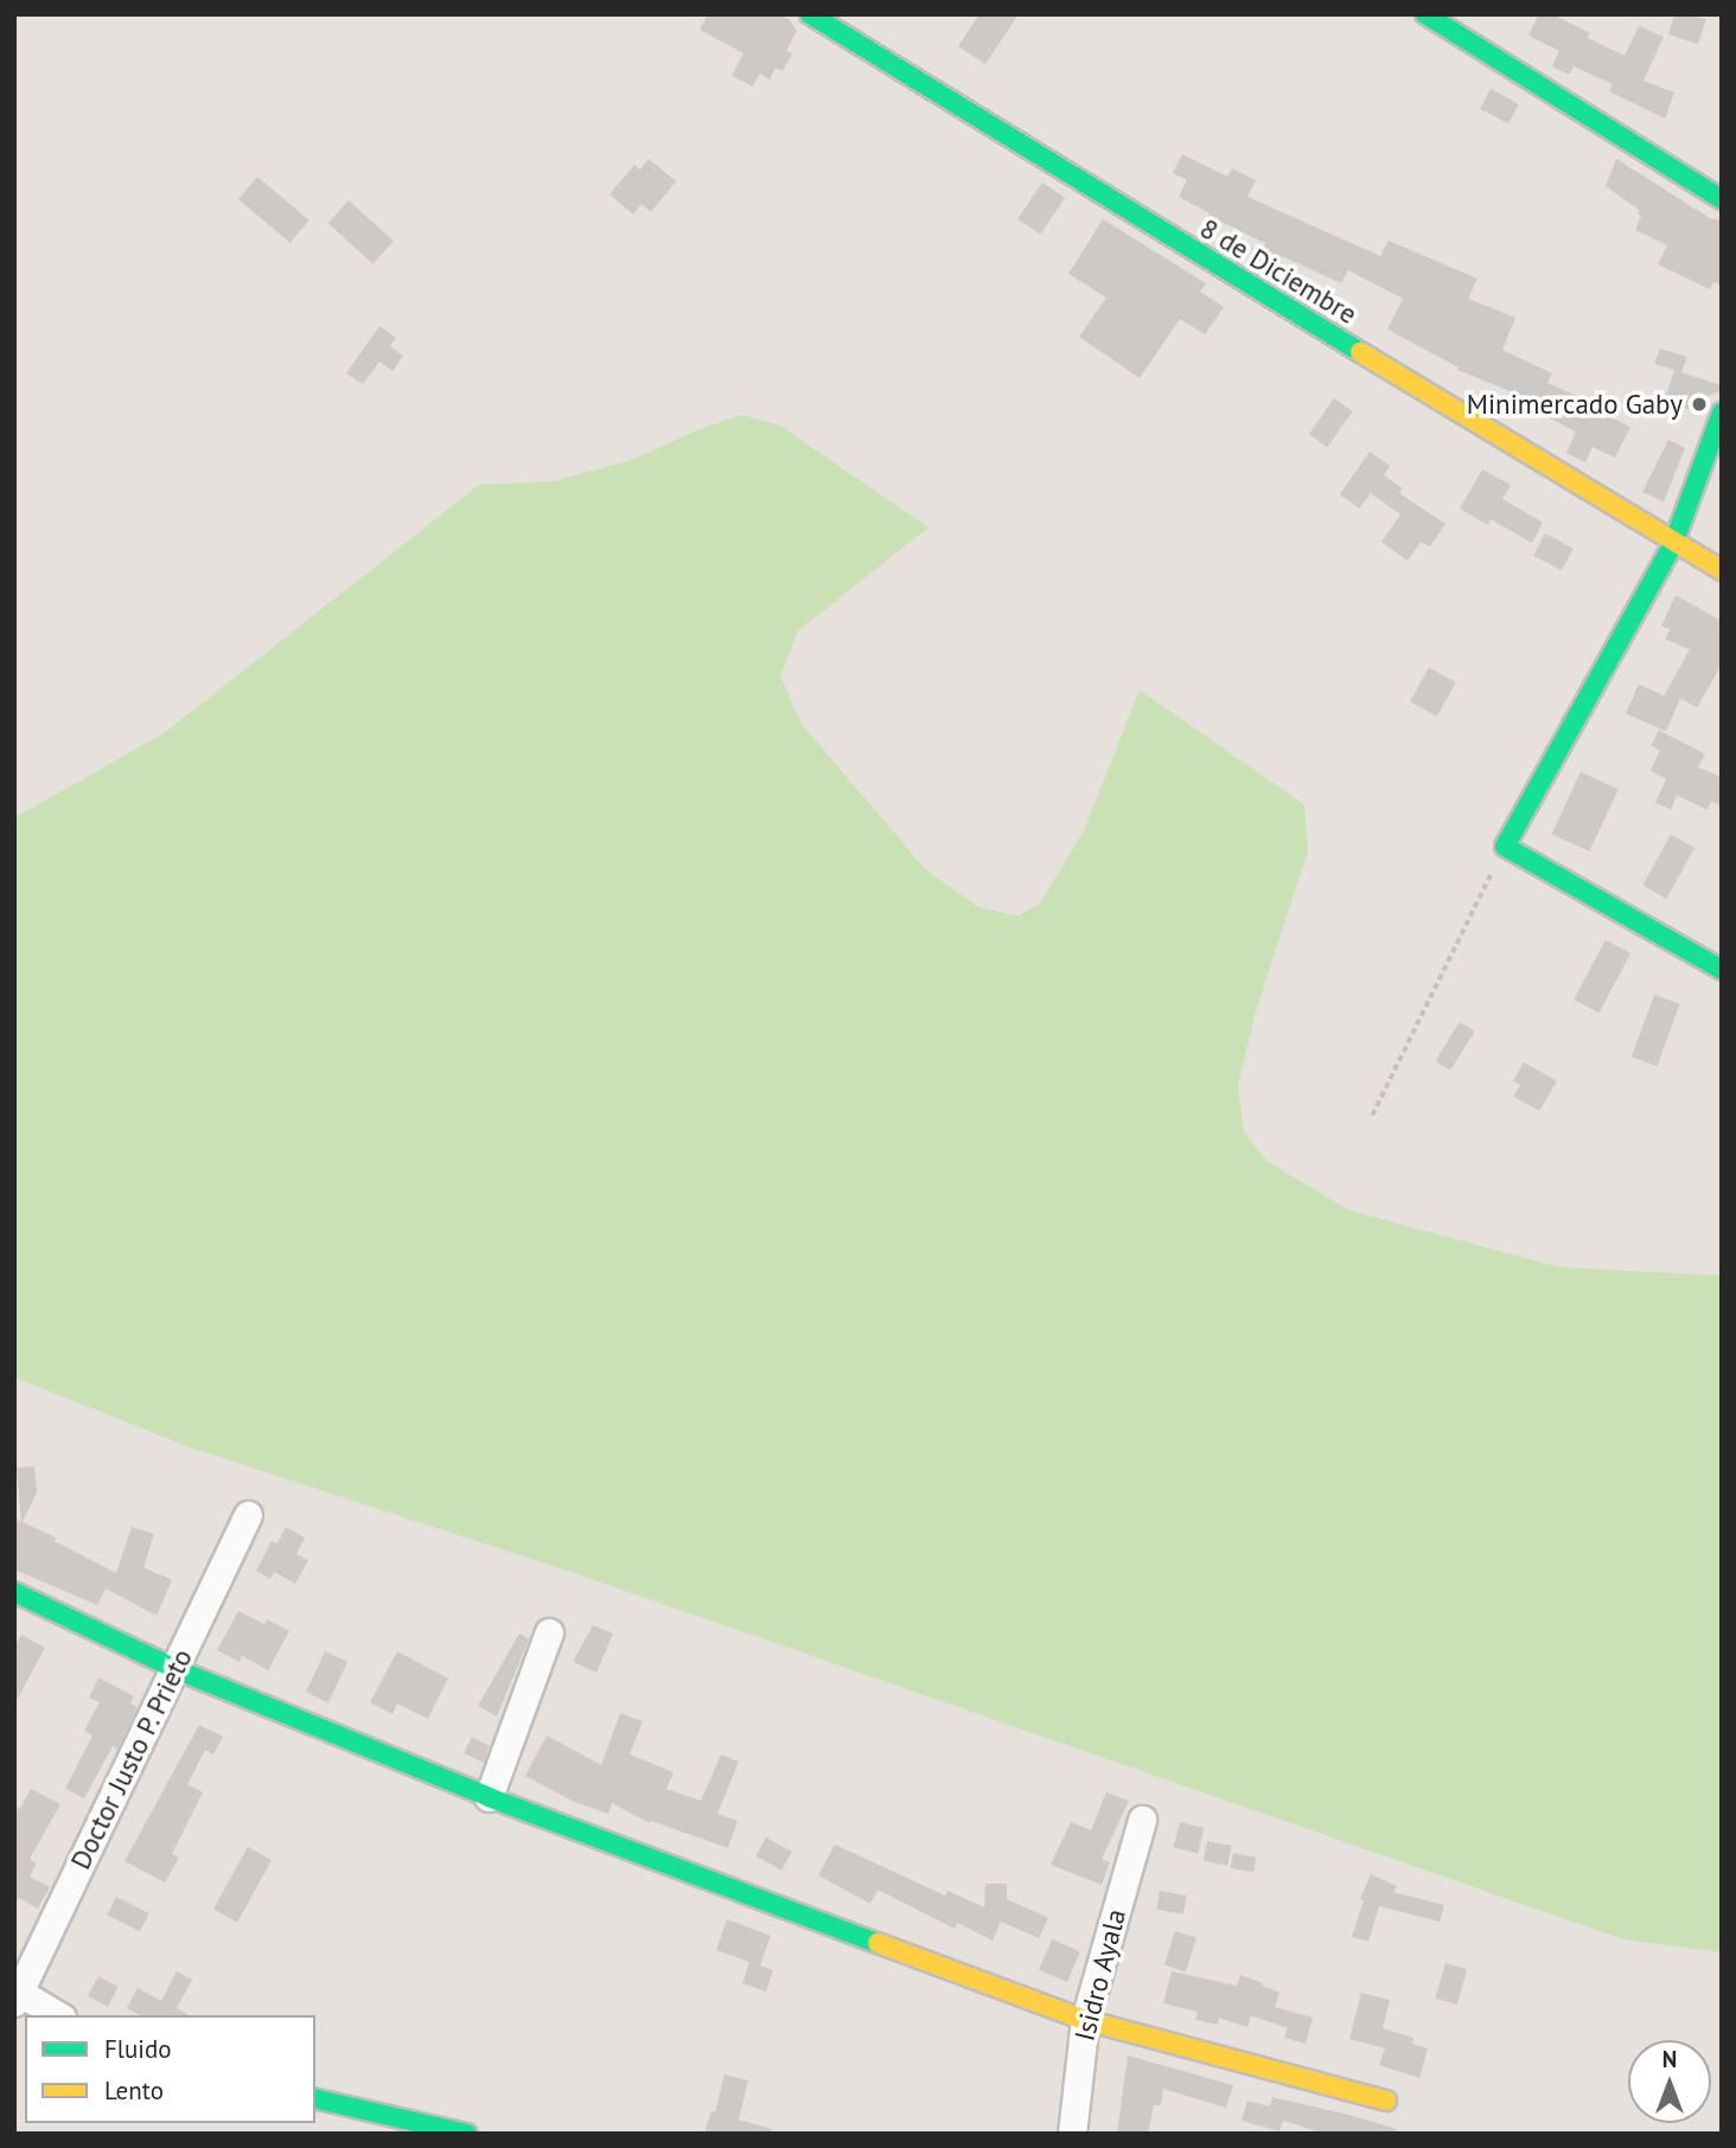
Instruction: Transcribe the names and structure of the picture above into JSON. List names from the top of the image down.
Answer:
{
  "streets": {
    "street": ["8 de Diciembre", "Doctor Justo P. Prieto", "Isidro Ayala"]
  },
  "places": ["Minimercado Gaby"],
  "legend": ["Fluido", "Lento"],
  "north": "top"
}
